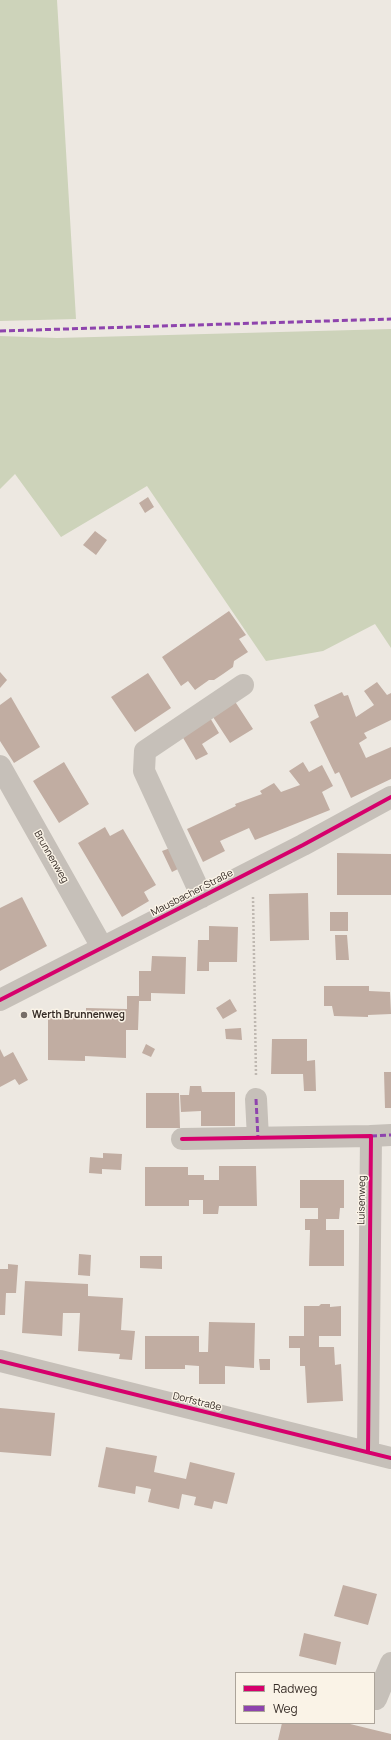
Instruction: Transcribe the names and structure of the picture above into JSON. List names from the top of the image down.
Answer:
{
  "streets": {
    "street": [
      "Brunnenweg",
      "Mausbacher Straße",
      "Luisenweg",
      "Dorfstraße"
    ]
  },
  "crossings": [
    ["Brunnenweg", "Mausbacher Straße"],
    ["Luisenweg", "Dorfstraße"]
  ],
  "places": ["Werth Brunnenweg"],
  "legend": ["Radweg", "Weg"]
}
